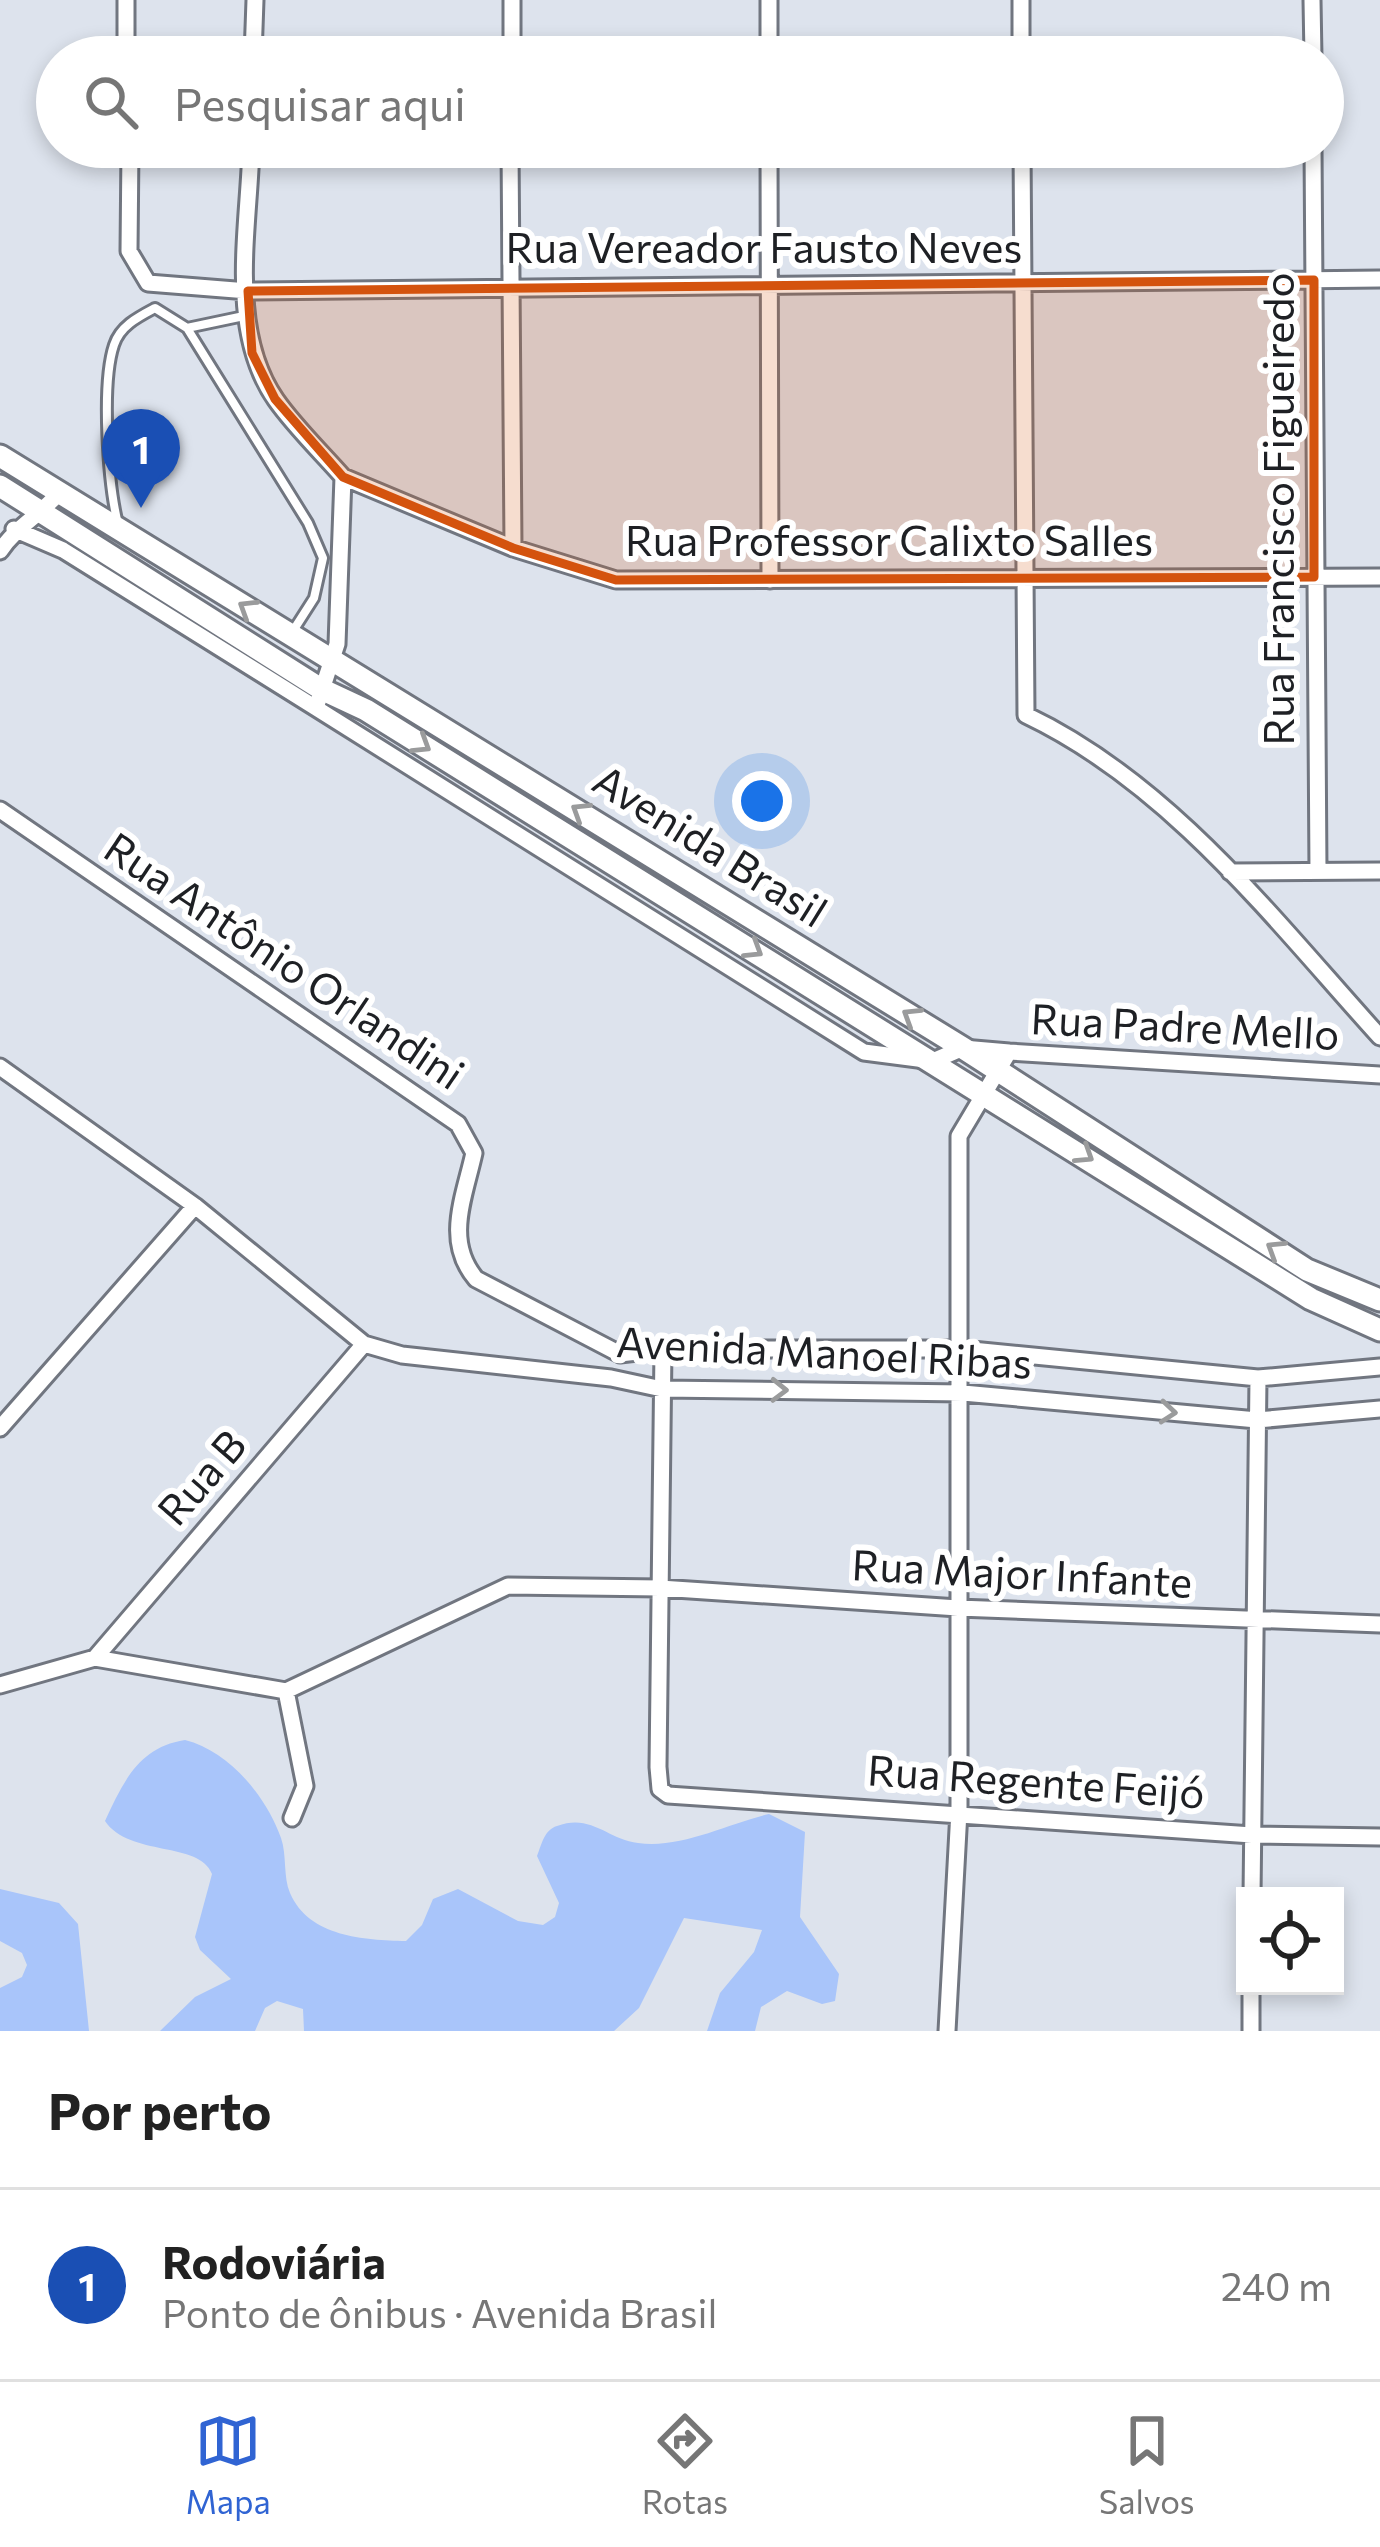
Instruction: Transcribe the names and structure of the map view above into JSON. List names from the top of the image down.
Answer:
{
  "streets": {
    "main road": ["Avenida Brasil"],
    "street": [
      "Rua Vereador Fausto Neves",
      "Rua Francisco Figueiredo",
      "Rua Professor Calixto Salles",
      "Rua Antônio Orlandini",
      "Rua Padre Mello",
      "Avenida Manoel Ribas",
      "Rua B",
      "Rua Major Infante",
      "Rua Regente Feijó"
    ]
  },
  "crossings": [
    ["Rua Vereador Fausto Neves", "Rua Francisco Figueiredo"],
    ["Rua Francisco Figueiredo", "Rua Professor Calixto Salles"],
    ["Avenida Brasil", "Rua Padre Mello"],
    ["Rua Padre Mello", "Avenida Manoel Ribas"],
    ["Rua Padre Mello", "Rua Major Infante"],
    ["Rua Padre Mello", "Rua Regente Feijó"],
    ["Avenida Manoel Ribas", "Rua B"],
    ["Rua Major Infante", "Rua Regente Feijó"]
  ],
  "page": {
    "search": "Pesquisar aqui",
    "pins": "1",
    "heading": "Por perto",
    "list": [
      {
        "mark": "1",
        "name": "Rodoviária",
        "note": "Ponto de ônibus · Avenida Brasil",
        "value": "240 m"
      }
    ],
    "nav": ["Mapa", "Rotas", "Salvos"]
  }
}
